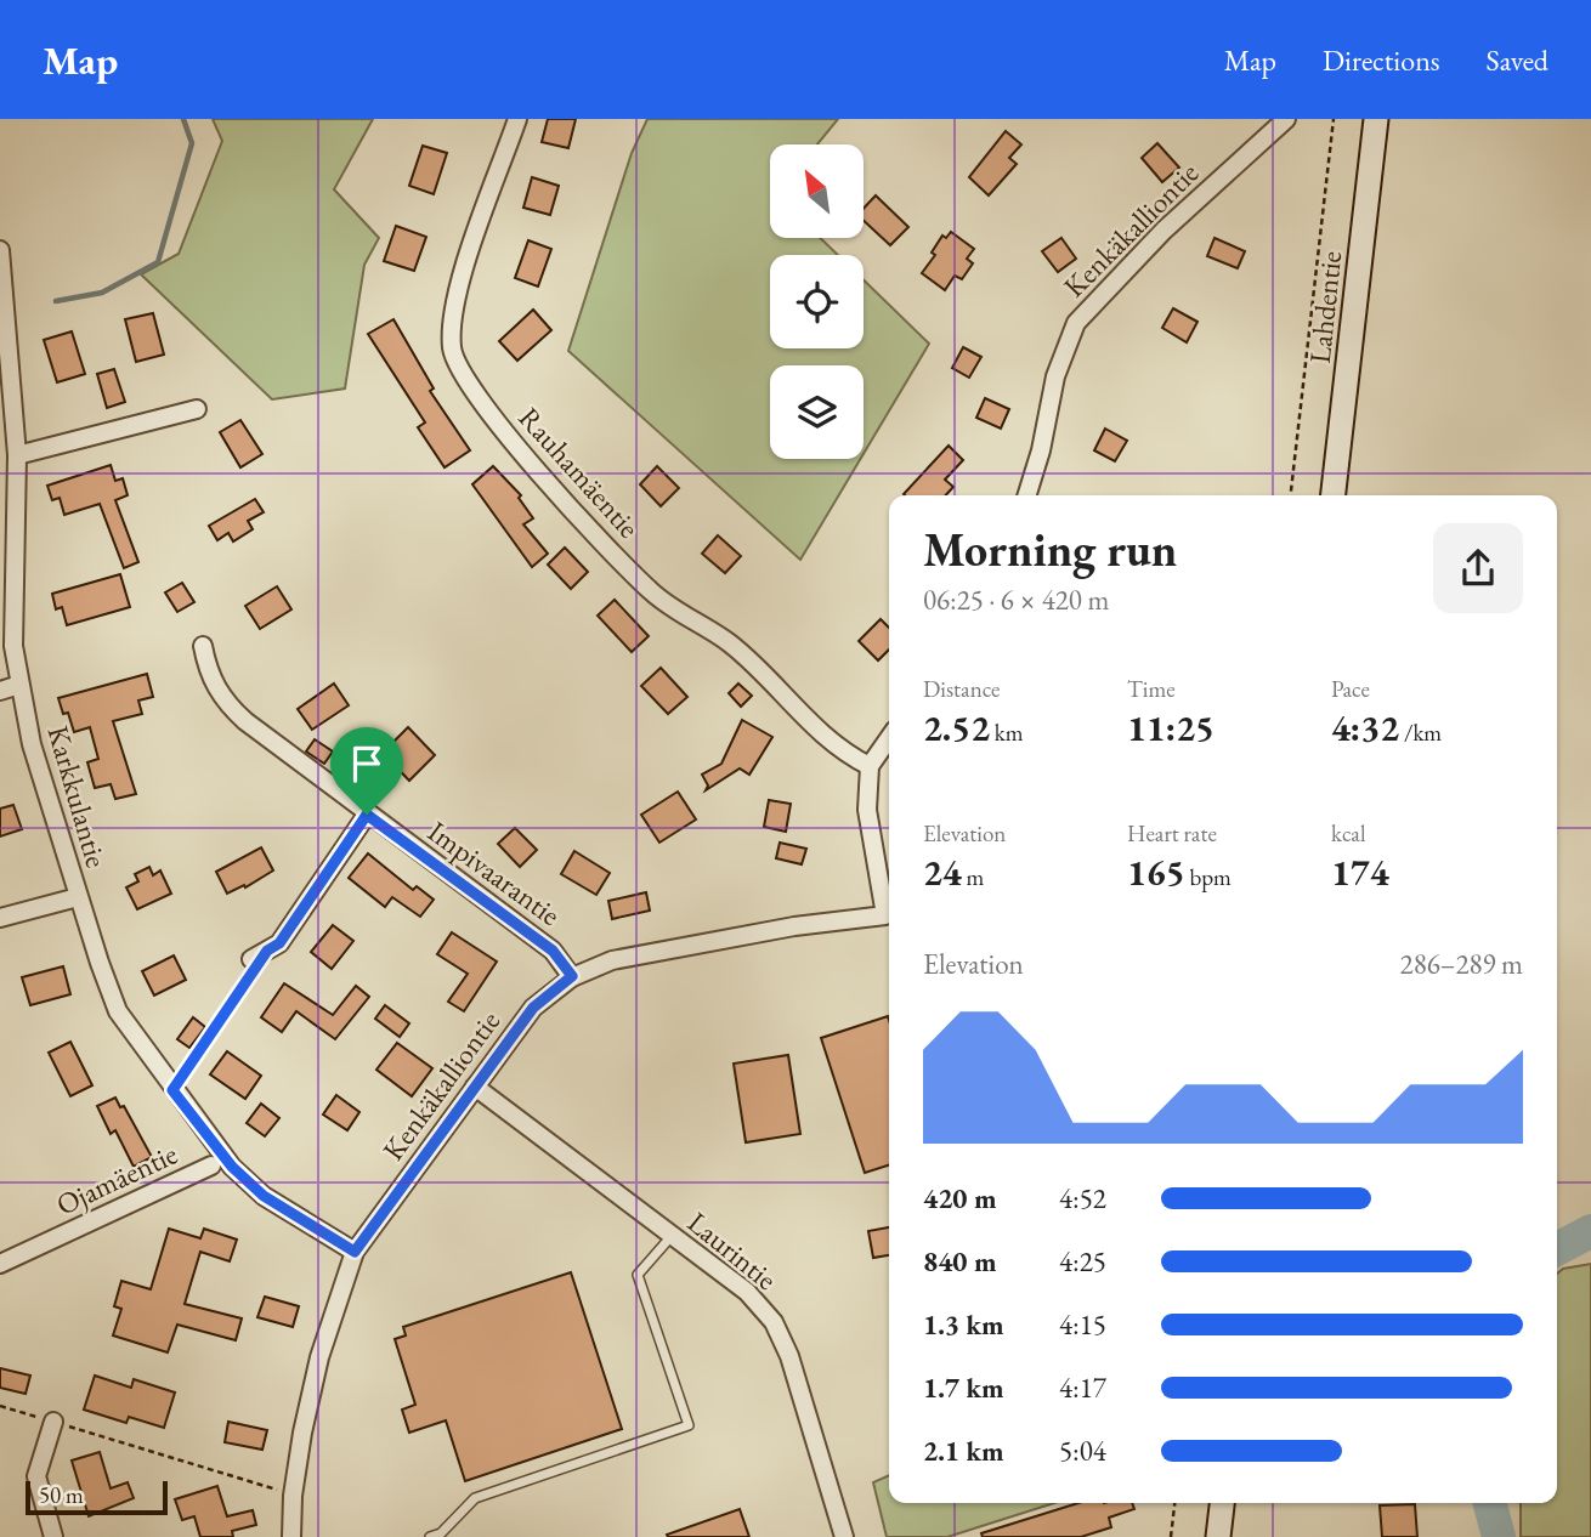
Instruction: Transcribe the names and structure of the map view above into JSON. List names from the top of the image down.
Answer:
{
  "streets": {
    "main road": ["Lahdentie"],
    "street": [
      "Kenkäkalliontie",
      "Rauhamäentie",
      "Karkkulantie",
      "Impivaarantie",
      "Ojamäentie",
      "Laurintie"
    ]
  },
  "crossings": [
    ["Kenkäkalliontie", "Rauhamäentie"],
    ["Kenkäkalliontie", "Karkkulantie"],
    ["Kenkäkalliontie", "Impivaarantie"],
    ["Kenkäkalliontie", "Laurintie"]
  ],
  "scale_bar": "50 m",
  "north": "top left",
  "page": {
    "header": "Map",
    "nav": ["Map", "Directions", "Saved"],
    "heading": ["Morning run", "06:25 · 6 × 420 m"],
    "stats": [
      ["Distance", "2.52 km"],
      ["Time", "11:25"],
      ["Pace", "4:32 /km"],
      ["Elevation", "24 m"],
      ["Heart rate", "165 bpm"],
      ["kcal", "174"]
    ],
    "chart": ["Elevation", "286–289 m"],
    "list": [
      {
        "name": "420 m",
        "note": "4:52"
      },
      {
        "name": "840 m",
        "note": "4:25"
      },
      {
        "name": "1.3 km",
        "note": "4:15"
      },
      {
        "name": "1.7 km",
        "note": "4:17"
      },
      {
        "name": "2.1 km",
        "note": "5:04"
      }
    ],
    "scale": "50 m"
  }
}
